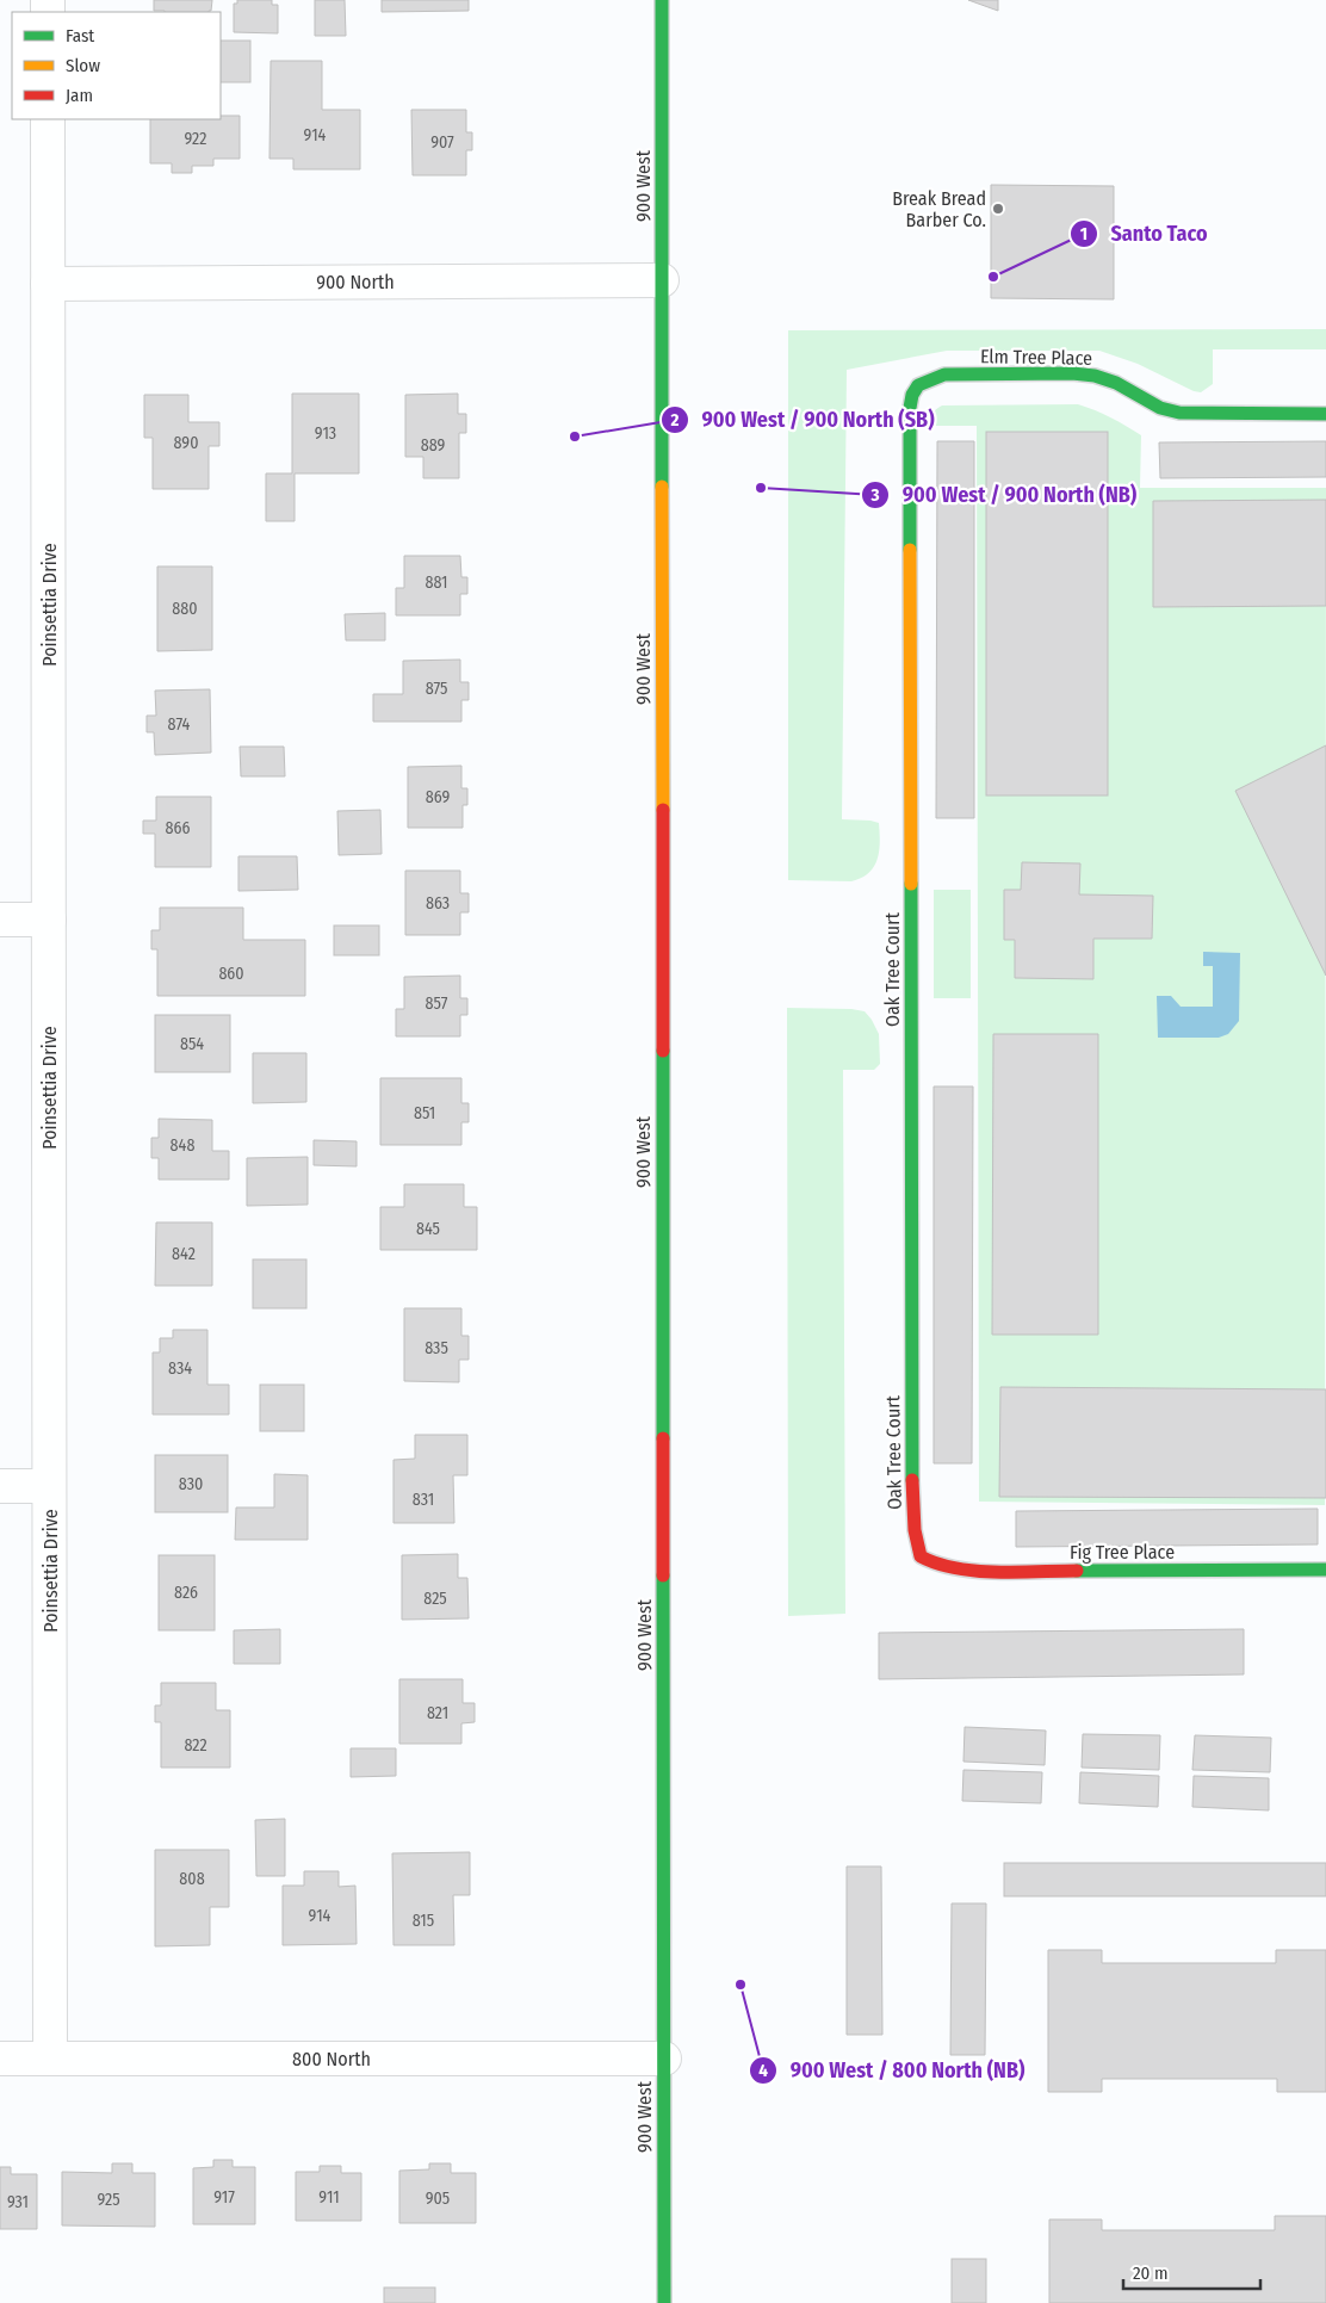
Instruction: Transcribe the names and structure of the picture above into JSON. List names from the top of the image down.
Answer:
{
  "streets": {
    "main road": [
      "900 West",
      "Elm Tree Place",
      "Oak Tree Court",
      "Fig Tree Place"
    ],
    "street": ["900 North", "Poinsettia Drive", "800 North"]
  },
  "crossings": [
    ["900 West", "900 North"],
    ["900 West", "800 North"],
    ["900 North", "Poinsettia Drive"],
    ["Elm Tree Place", "Oak Tree Court"],
    ["Poinsettia Drive", "800 North"],
    ["Oak Tree Court", "Fig Tree Place"]
  ],
  "places": [
    "Break Bread Barber Co.",
    "Santo Taco",
    "900 West / 900 North (SB)",
    "900 West / 900 North (NB)",
    "900 West / 800 North (NB)"
  ],
  "house_numbers": [
    "914",
    "922",
    "907",
    "913",
    "890",
    "889",
    "881",
    "880",
    "875",
    "874",
    "869",
    "866",
    "863",
    "860",
    "857",
    "854",
    "851",
    "848",
    "845",
    "842",
    "835",
    "834",
    "830",
    "831",
    "826",
    "825",
    "821",
    "822",
    "808",
    "914",
    "815",
    "917",
    "911",
    "905",
    "925",
    "931"
  ],
  "legend": ["Fast", "Slow", "Jam"],
  "scale_bar": "20 m"
}
